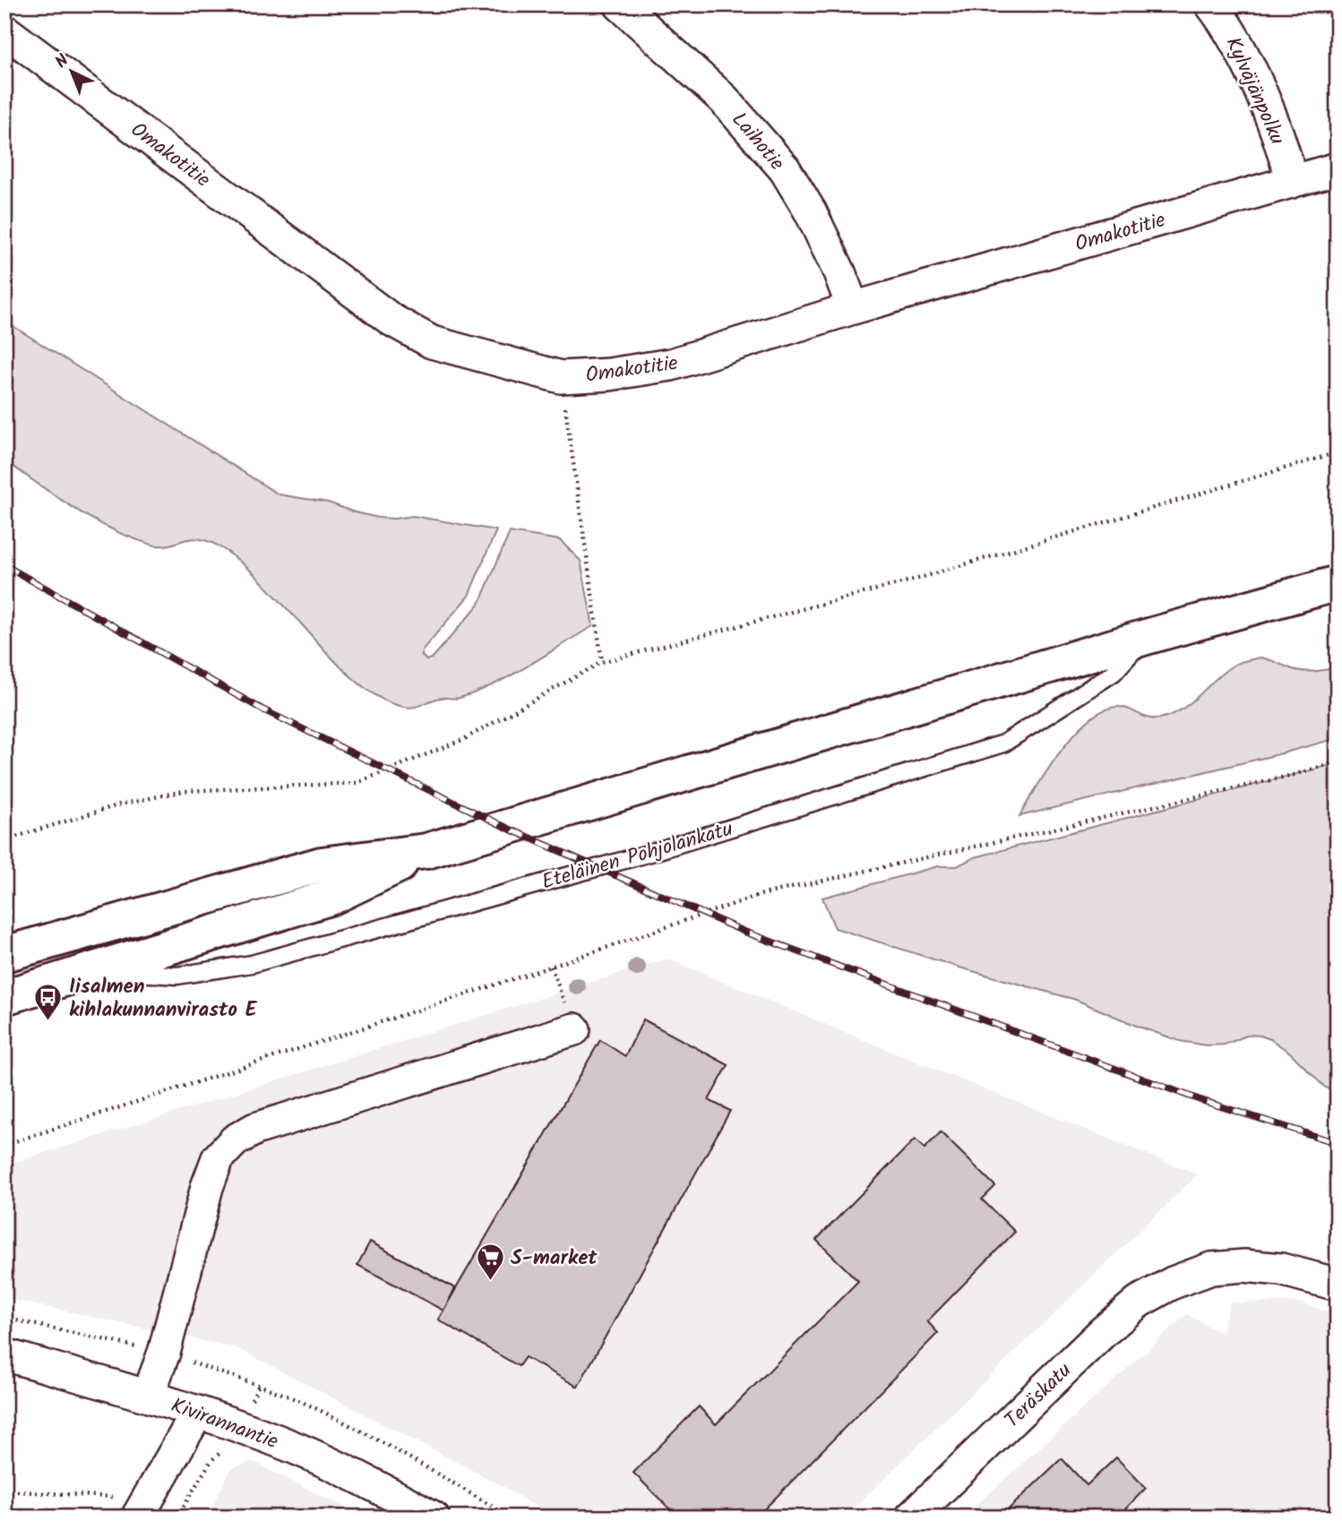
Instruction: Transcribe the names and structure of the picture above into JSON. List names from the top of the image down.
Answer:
{
  "streets": {
    "main road": ["Eteläinen Pohjolankatu"],
    "street": [
      "Kylväjänpolku",
      "Laihotie",
      "Omakotitie",
      "Teräskatu",
      "Kivirannantie"
    ]
  },
  "crossings": [
    ["Kylväjänpolku", "Omakotitie"],
    ["Laihotie", "Omakotitie"]
  ],
  "places": {
    "bus stop": ["Iisalmen kihlakunnanvirasto E"],
    "supermarket": ["S-market"]
  },
  "north": "top left"
}
